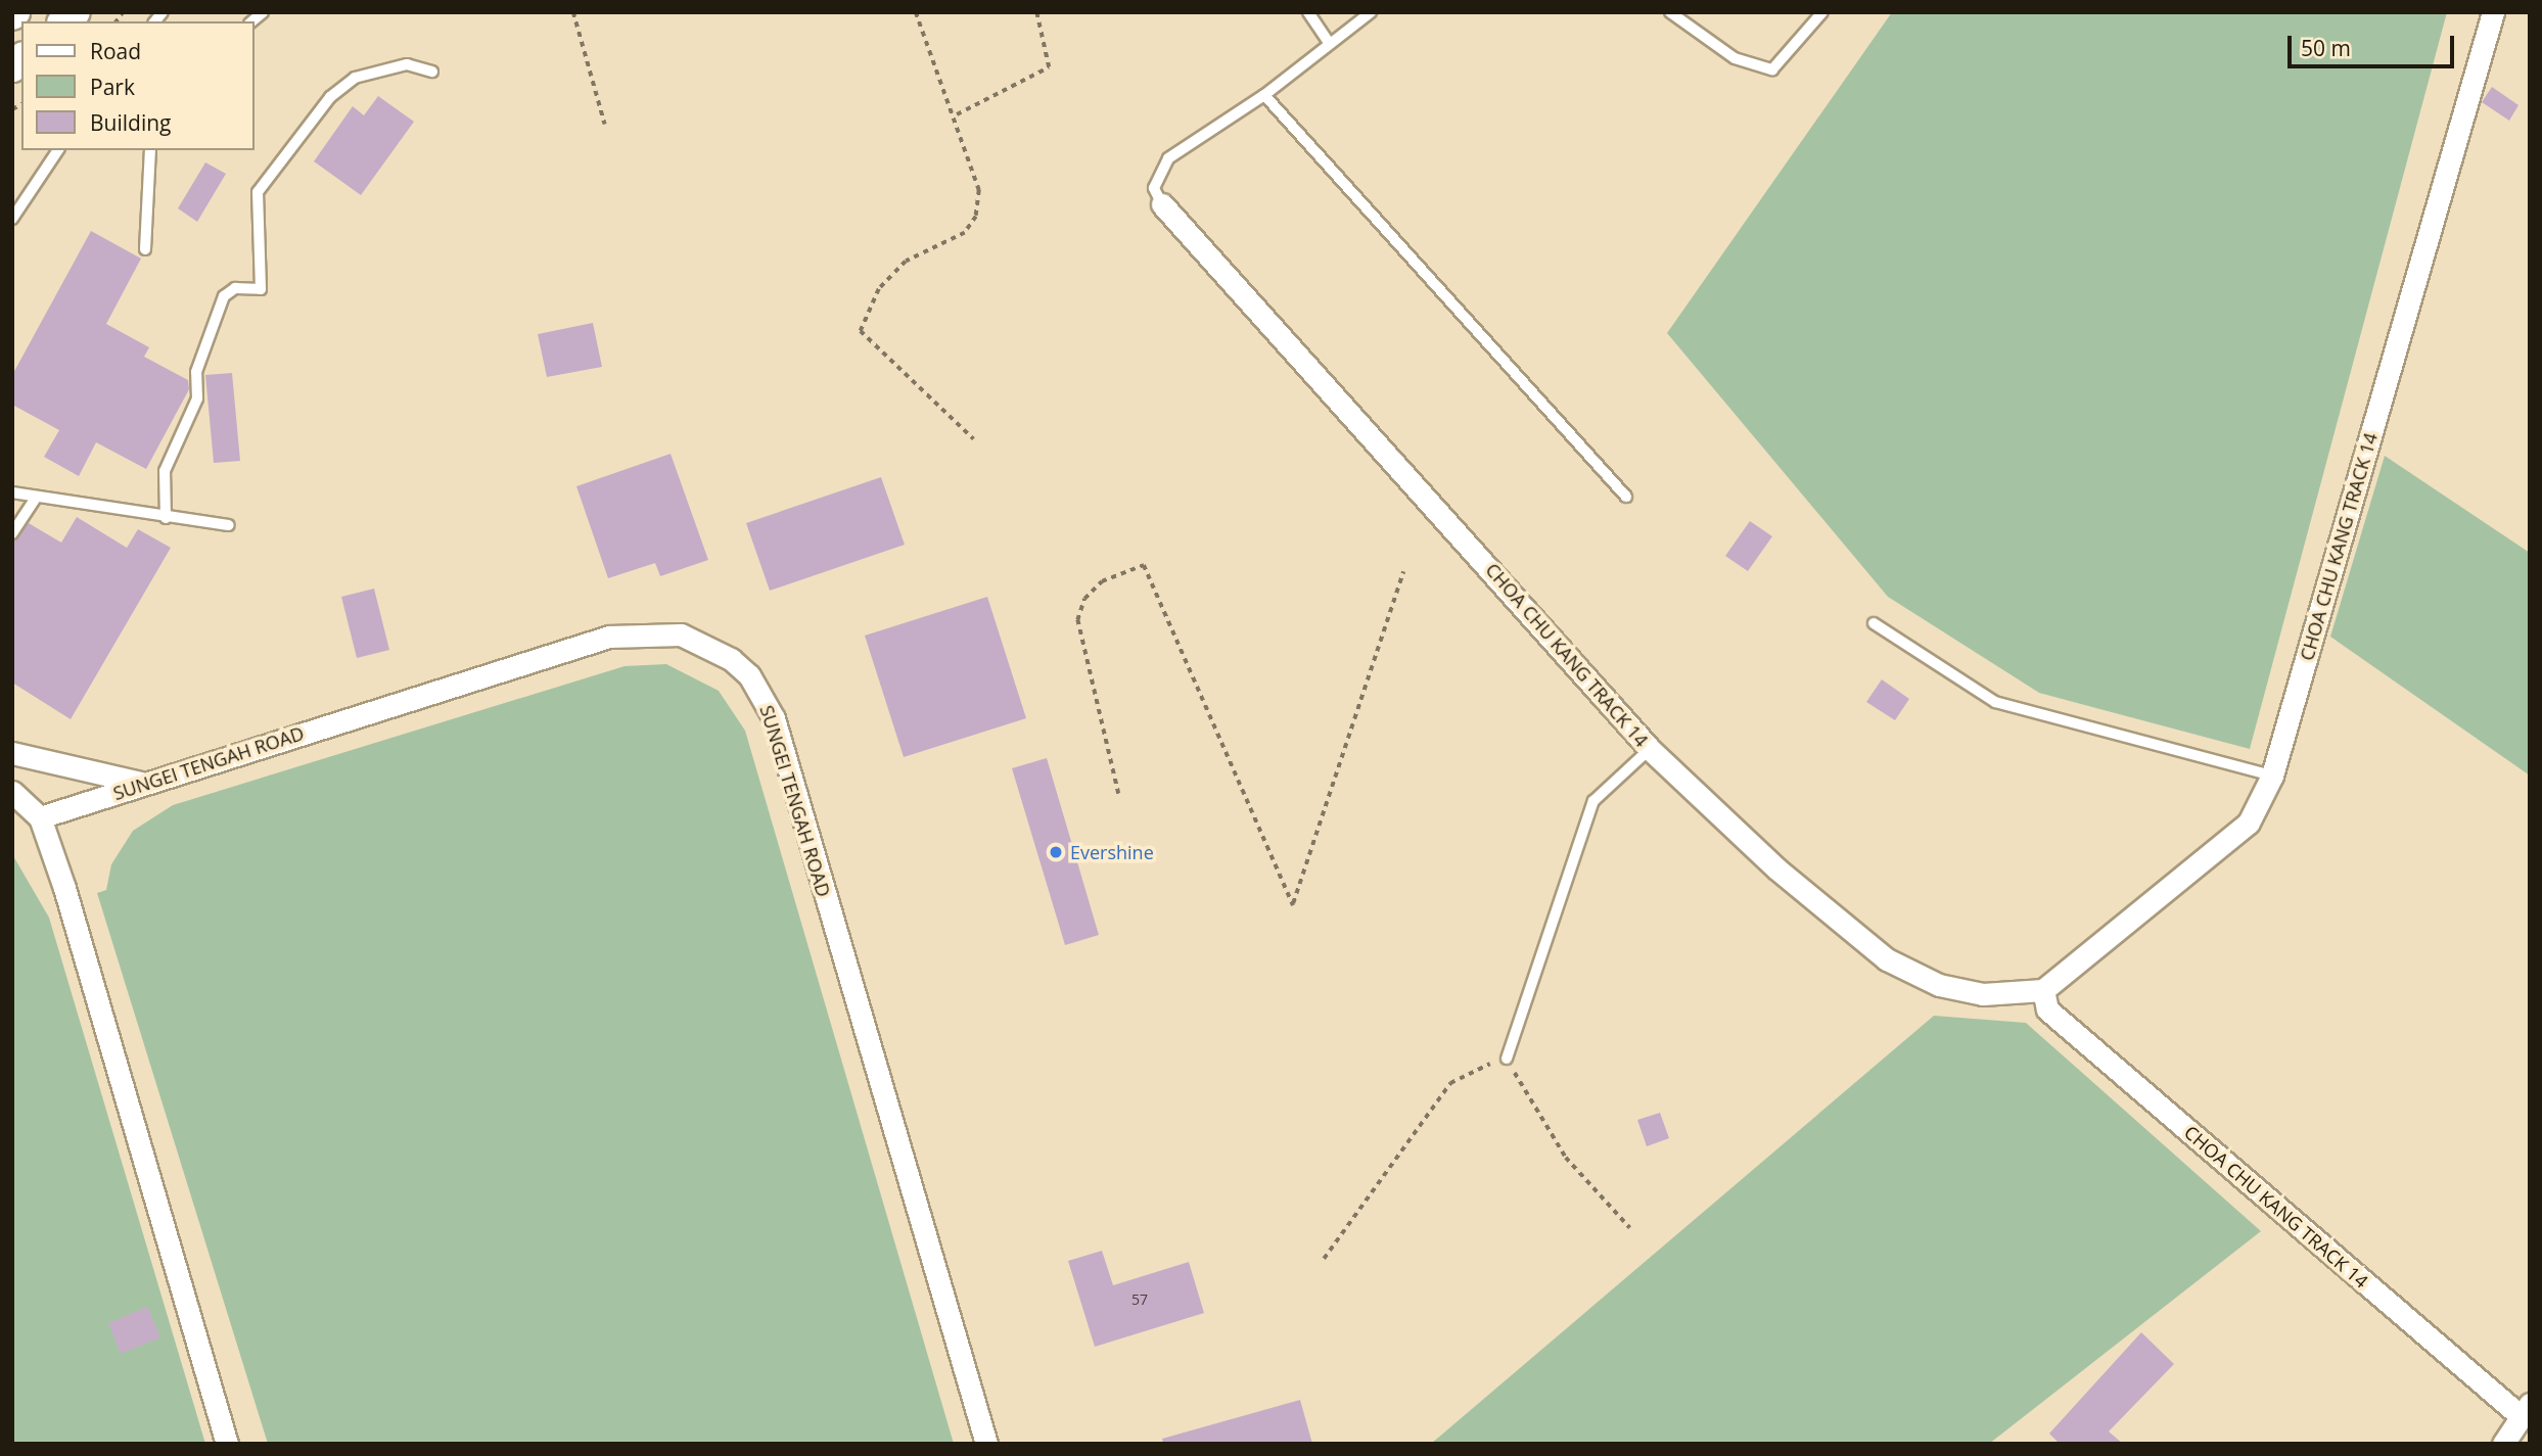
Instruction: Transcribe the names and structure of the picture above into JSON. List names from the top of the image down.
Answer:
{
  "streets": {
    "street": ["CHOA CHU KANG TRACK 14", "SUNGEI TENGAH ROAD"]
  },
  "places": ["Evershine"],
  "house_numbers": ["57"],
  "legend": ["Road", "Park", "Building"],
  "scale_bar": "50 m"
}
